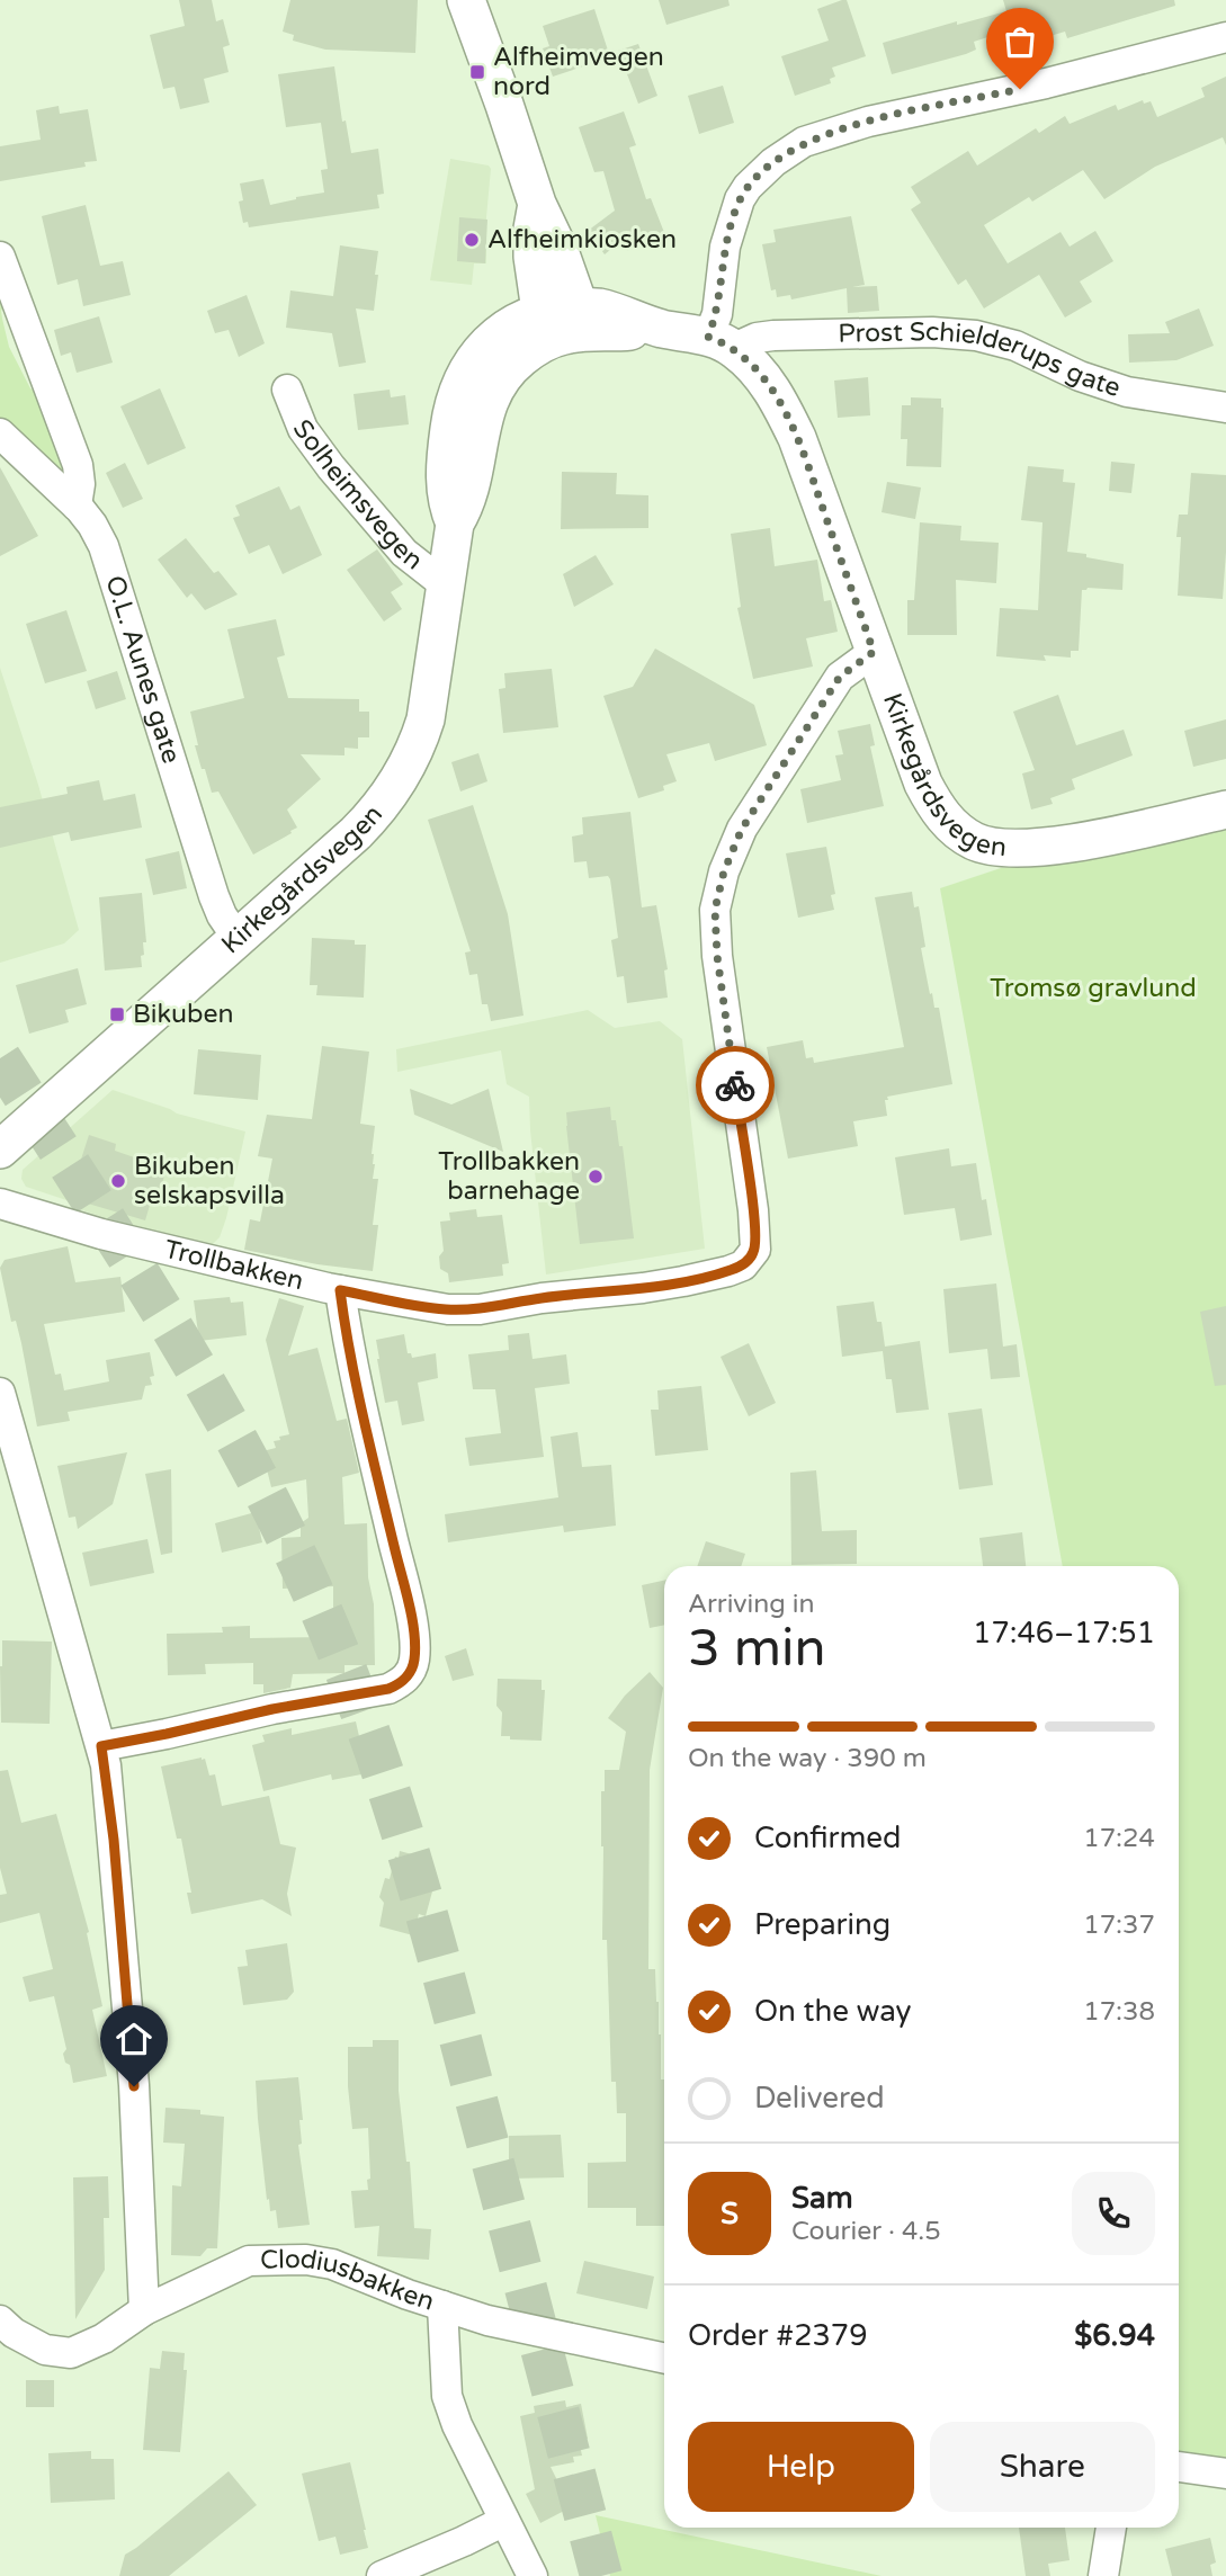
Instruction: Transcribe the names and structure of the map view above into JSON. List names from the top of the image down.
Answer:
{
  "streets": {
    "street": [
      "Prost Schielderups gate",
      "Solheimsvegen",
      "O.L. Aunes gate",
      "Kirkegårdsvegen",
      "Trollbakken",
      "Clodiusbakken"
    ]
  },
  "crossings": [
    ["Prost Schielderups gate", "Kirkegårdsvegen"],
    ["Solheimsvegen", "Kirkegårdsvegen"],
    ["O.L. Aunes gate", "Kirkegårdsvegen"],
    ["Kirkegårdsvegen", "Trollbakken"]
  ],
  "parks": ["Tromsø gravlund"],
  "places": {
    "transit": ["Alfheimvegen nord", "Bikuben"],
    "other": ["Alfheimkiosken", "Trollbakken barnehage", "Bikuben selskapsvilla"]
  },
  "page": {
    "heading": ["3 min", "Arriving in", "17:46–17:51"],
    "panel": [
      "Sam",
      "Courier · 4.5",
      "Order #2379",
      "$6.94"
    ],
    "bar": "On the way · 390 m",
    "list": [
      ["Confirmed", "17:24"],
      ["Preparing", "17:37"],
      ["On the way", "17:38"],
      "Delivered"
    ],
    "round": "S",
    "buttons": ["Help", "Share"]
  }
}
